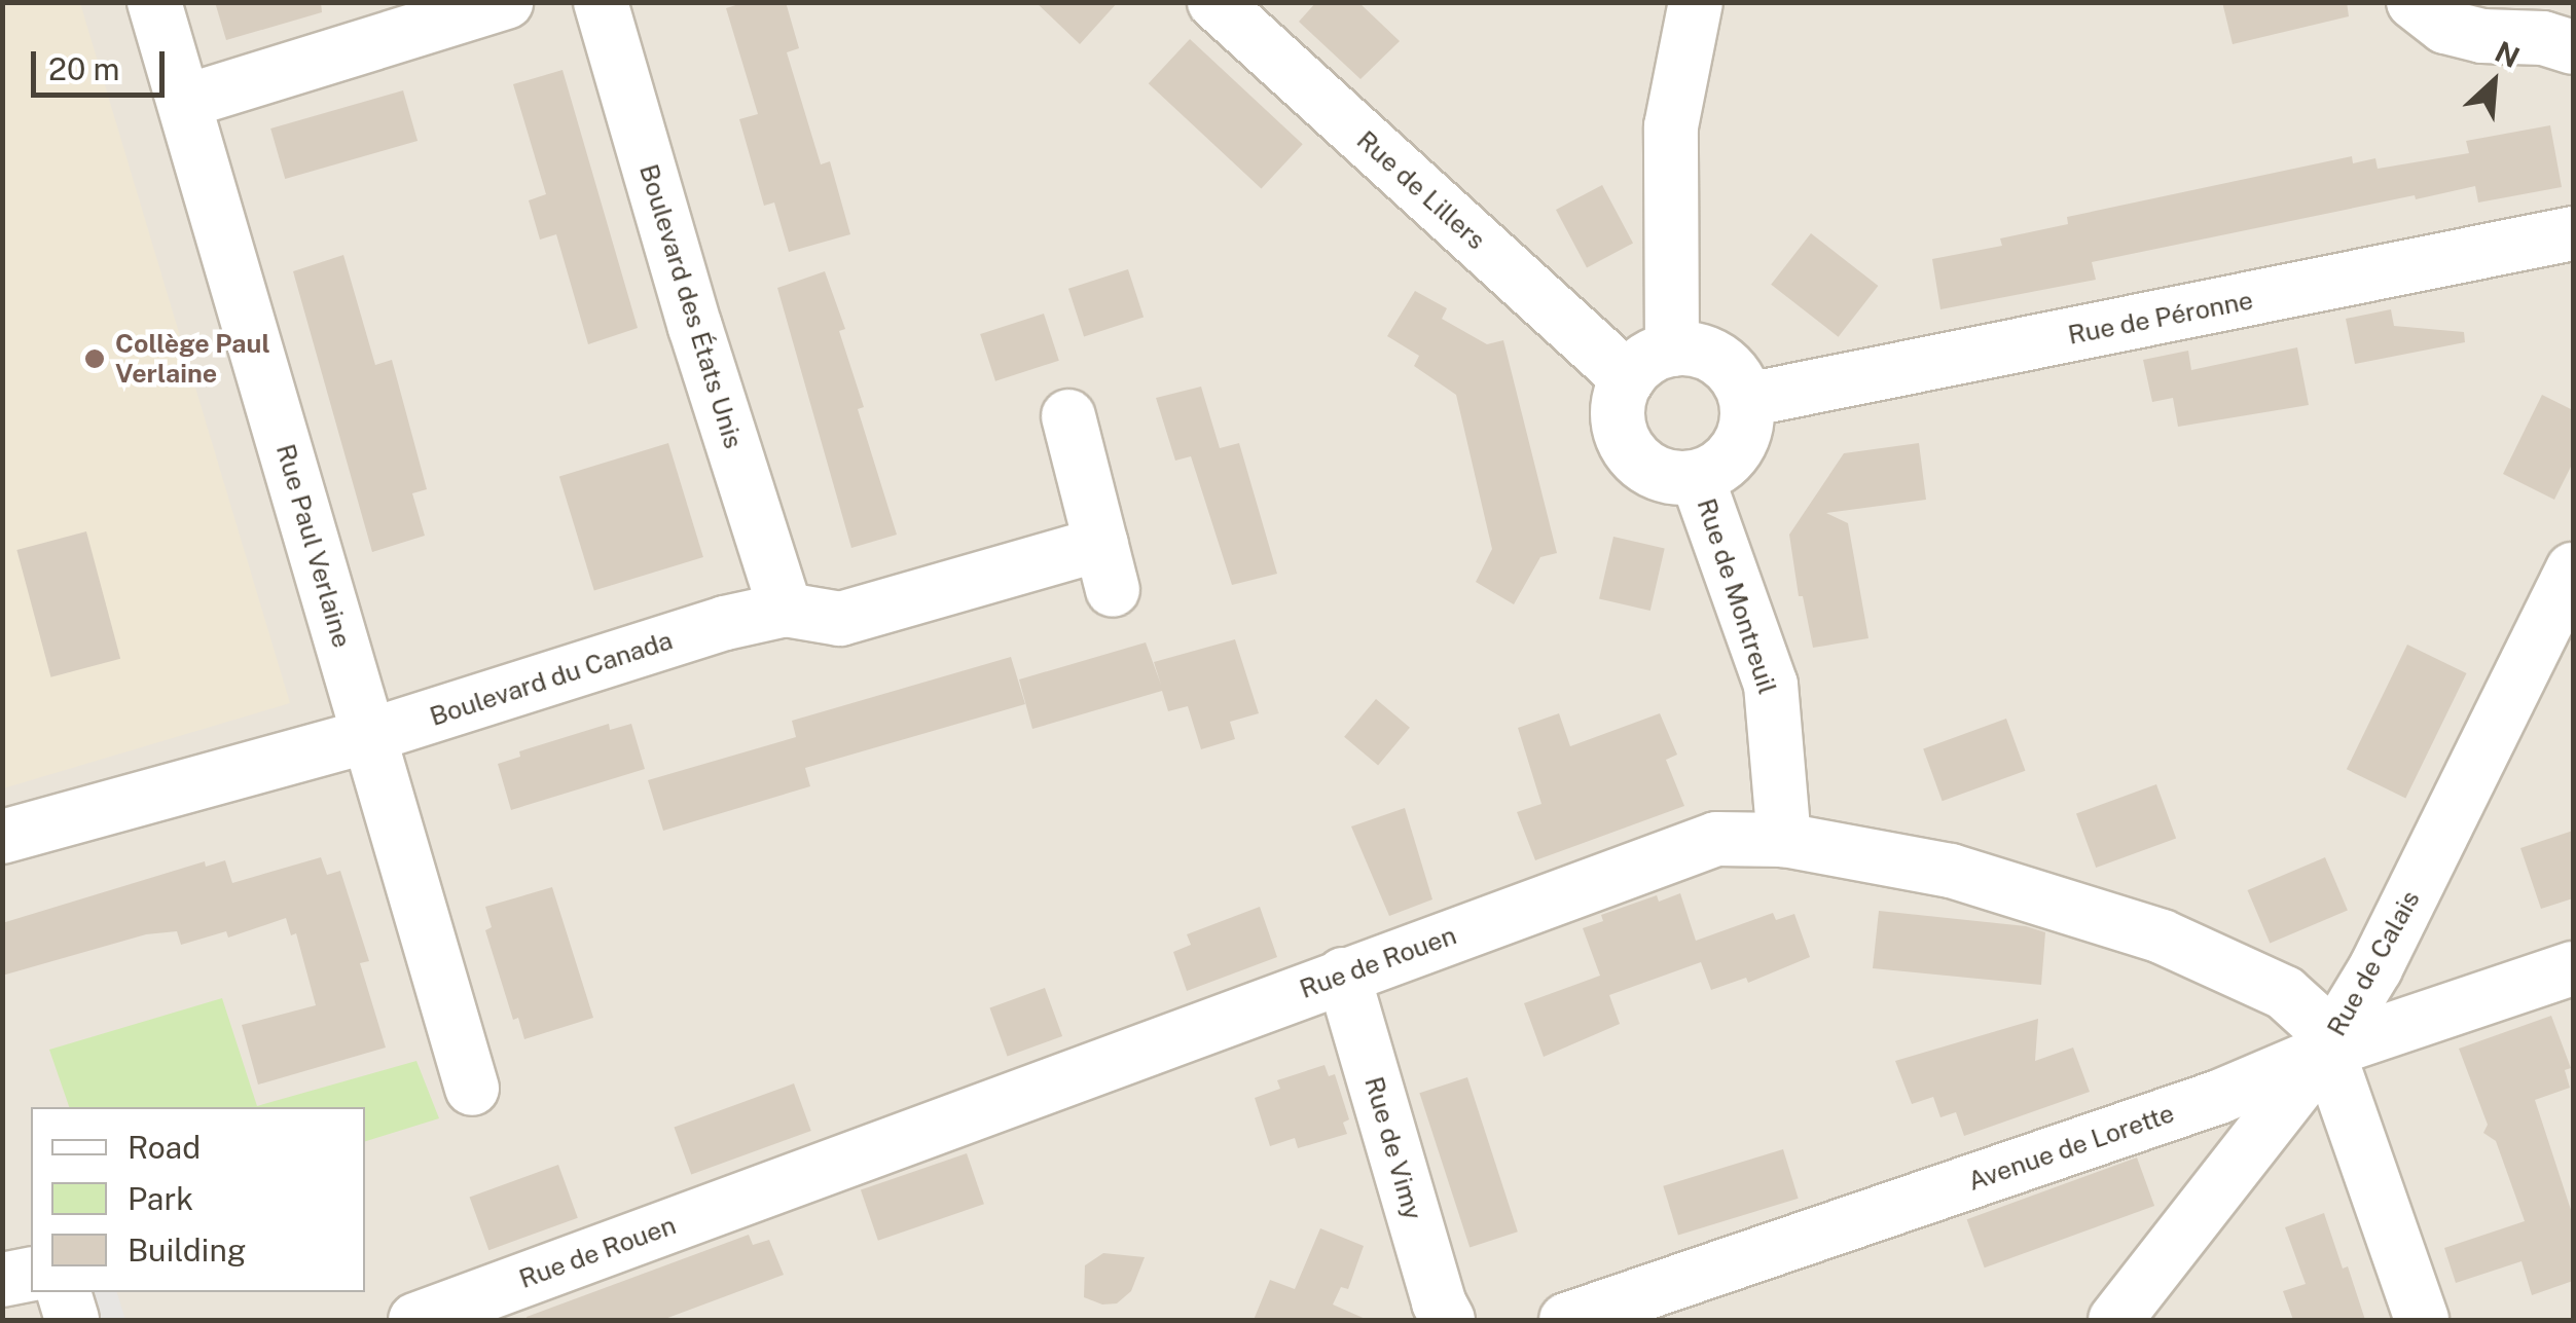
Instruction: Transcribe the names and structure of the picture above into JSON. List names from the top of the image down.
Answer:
{
  "streets": {
    "street": [
      "Rue de Lillers",
      "Boulevard des États Unis",
      "Rue de Péronne",
      "Rue Paul Verlaine",
      "Rue de Montreuil",
      "Boulevard du Canada",
      "Rue de Rouen",
      "Rue de Calais",
      "Avenue de Lorette",
      "Rue de Vimy"
    ]
  },
  "crossings": [
    ["Rue de Lillers", "Rue de Péronne"],
    ["Rue de Lillers", "Rue de Montreuil"],
    ["Boulevard des États Unis", "Boulevard du Canada"],
    ["Rue de Péronne", "Rue de Montreuil"],
    ["Rue Paul Verlaine", "Boulevard du Canada"],
    ["Rue de Montreuil", "Rue de Rouen"],
    ["Rue de Rouen", "Rue de Calais"],
    ["Rue de Rouen", "Avenue de Lorette"],
    ["Rue de Rouen", "Rue de Vimy"],
    ["Rue de Calais", "Avenue de Lorette"]
  ],
  "places": ["Collège Paul Verlaine"],
  "legend": ["Road", "Park", "Building"],
  "scale_bar": "20 m",
  "north": "top right"
}
